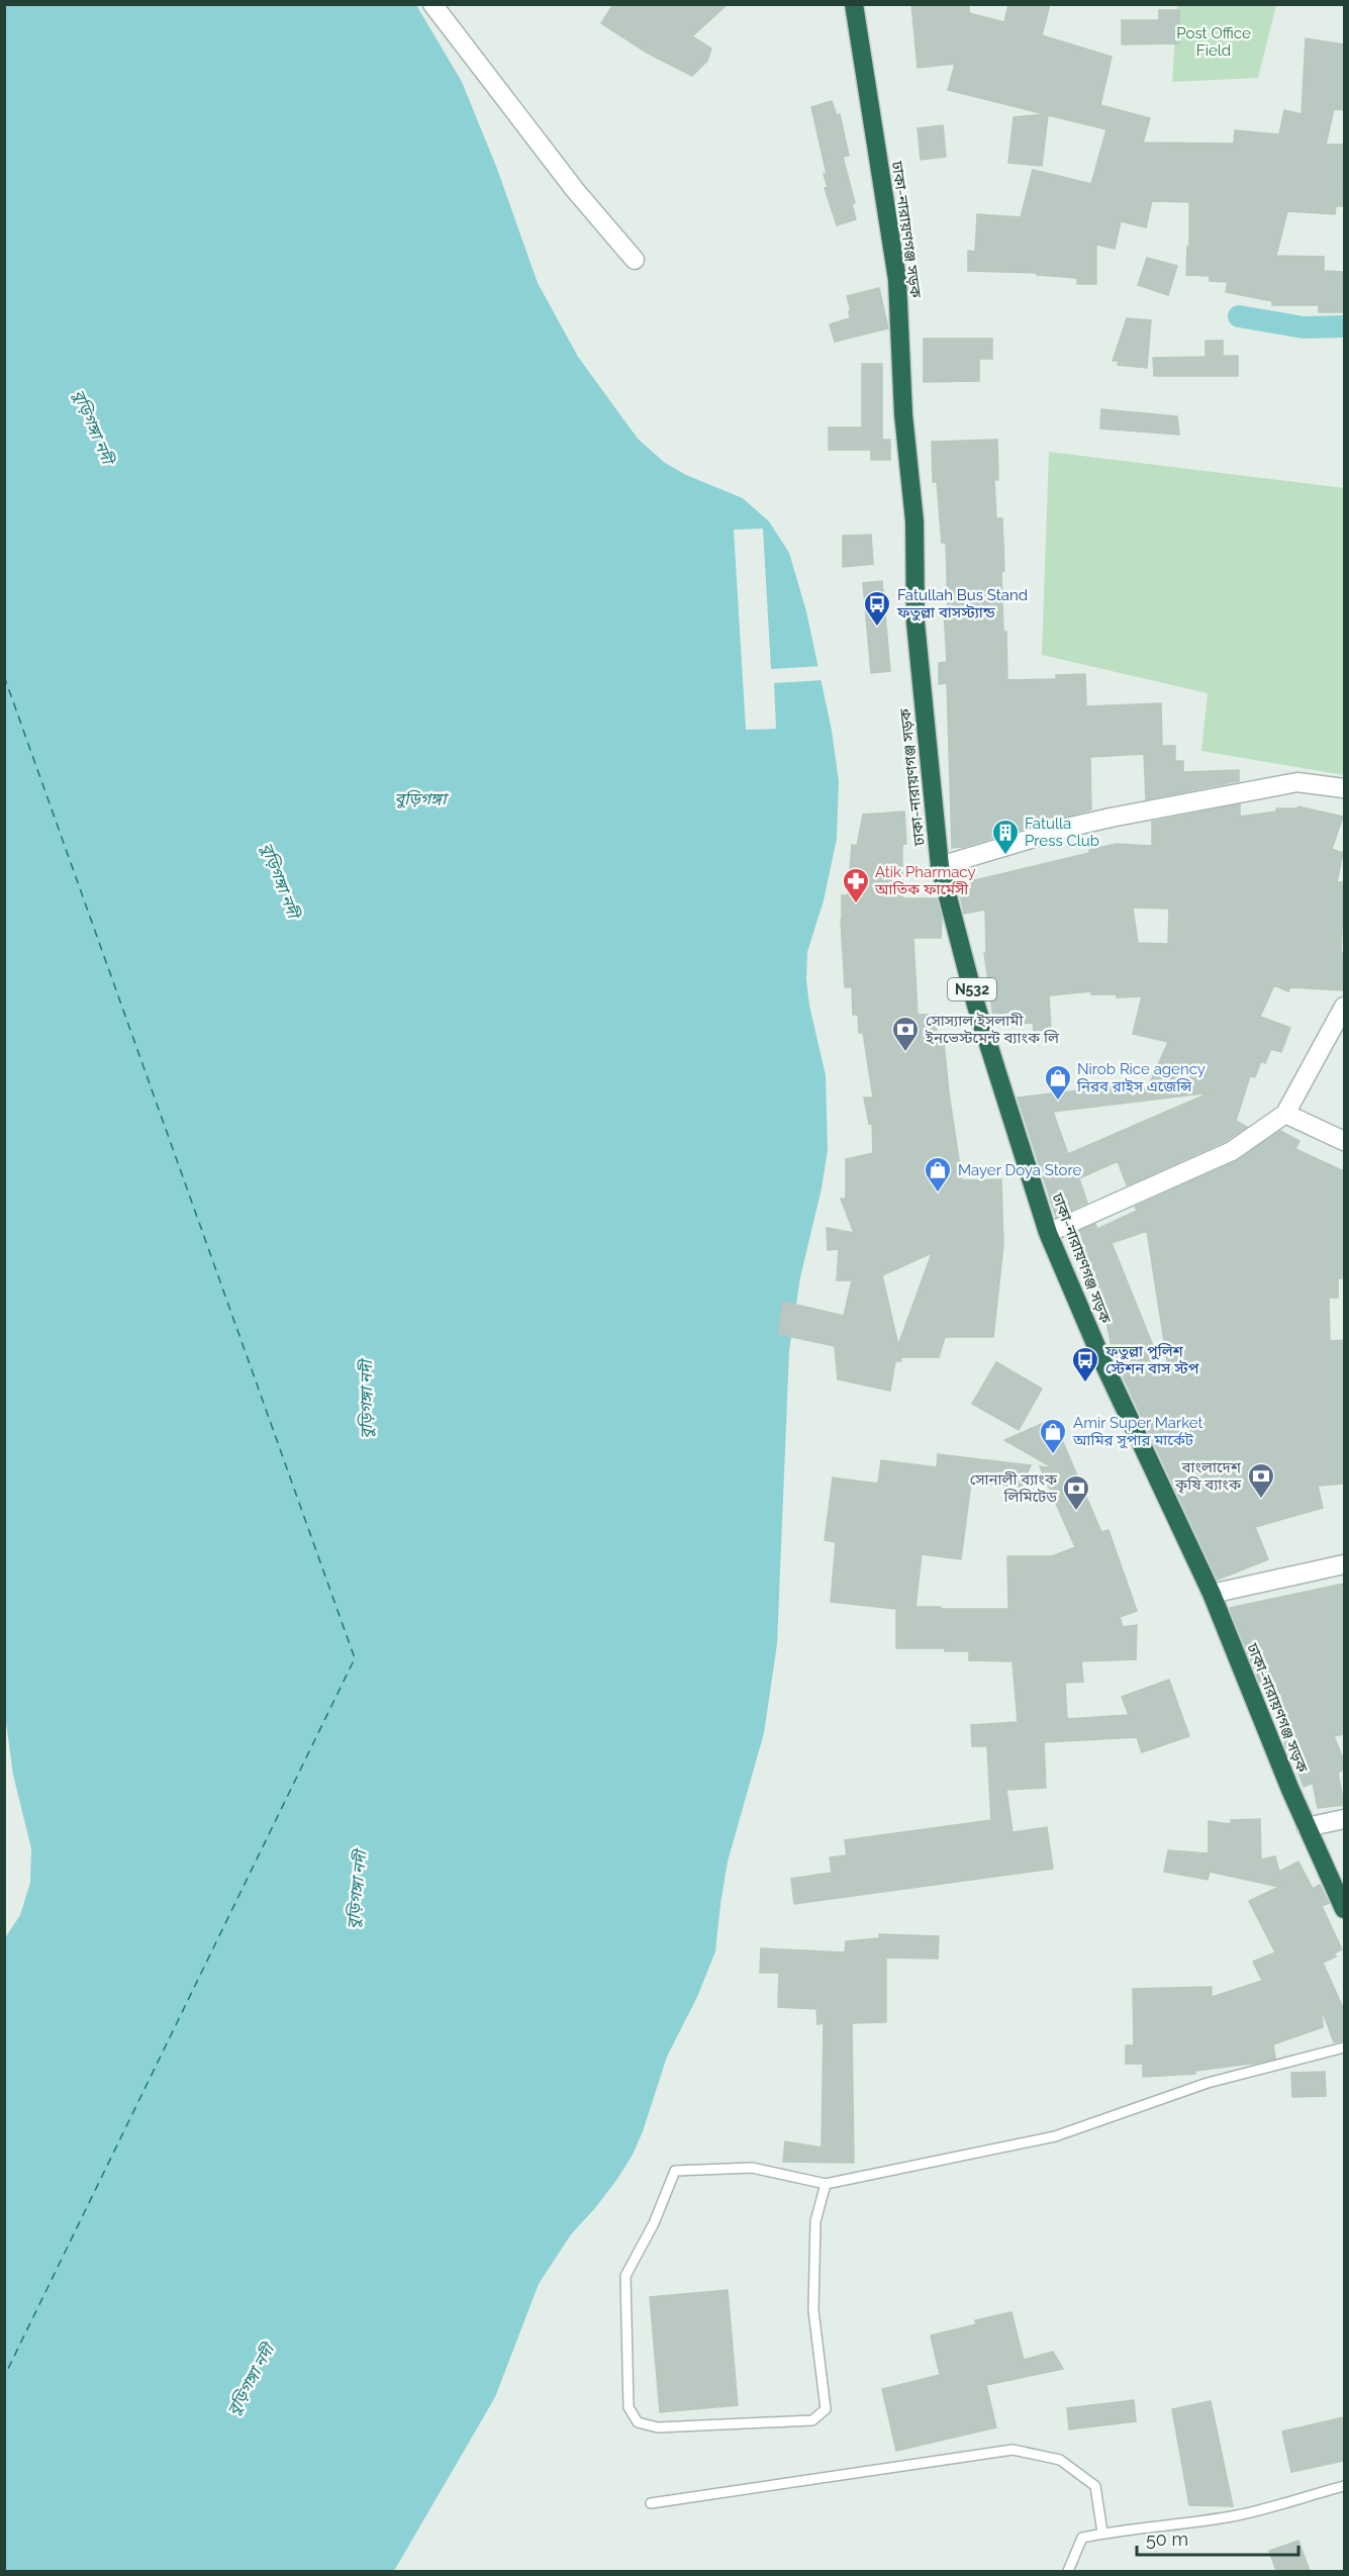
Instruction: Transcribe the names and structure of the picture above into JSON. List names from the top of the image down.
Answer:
{
  "streets": {
    "highway": ["ঢাকা-নারায়ণগঞ্জ সড়ক", "N532"]
  },
  "water": ["বুড়িগঙ্গা নদী", "বুড়িগঙ্গা"],
  "parks": ["Post Office Field"],
  "places": {
    "bus stop": ["Fatullah Bus Stand ফতুল্লা বাসস্ট্যান্ড", "ফতুল্লা পুলিশ স্টেশন বাস স্টপ"],
    "building": ["Fatulla Press Club"],
    "pharmacy": ["Atik Pharmacy আতিক ফার্মেসী"],
    "bank": ["সোস্যাল ইসলামী ইনভেস্টমেন্ট ব্যাংক লি", "বাংলাদেশ কৃষি ব্যাংক", "সোনালী ব্যাংক লিমিটেড"],
    "shop": ["Nirob Rice agency নিরব রাইস এজেন্সি", "Mayer Doya Store", "Amir Super Market আমির সুপার মার্কেট"]
  },
  "scale_bar": "50 m"
}
